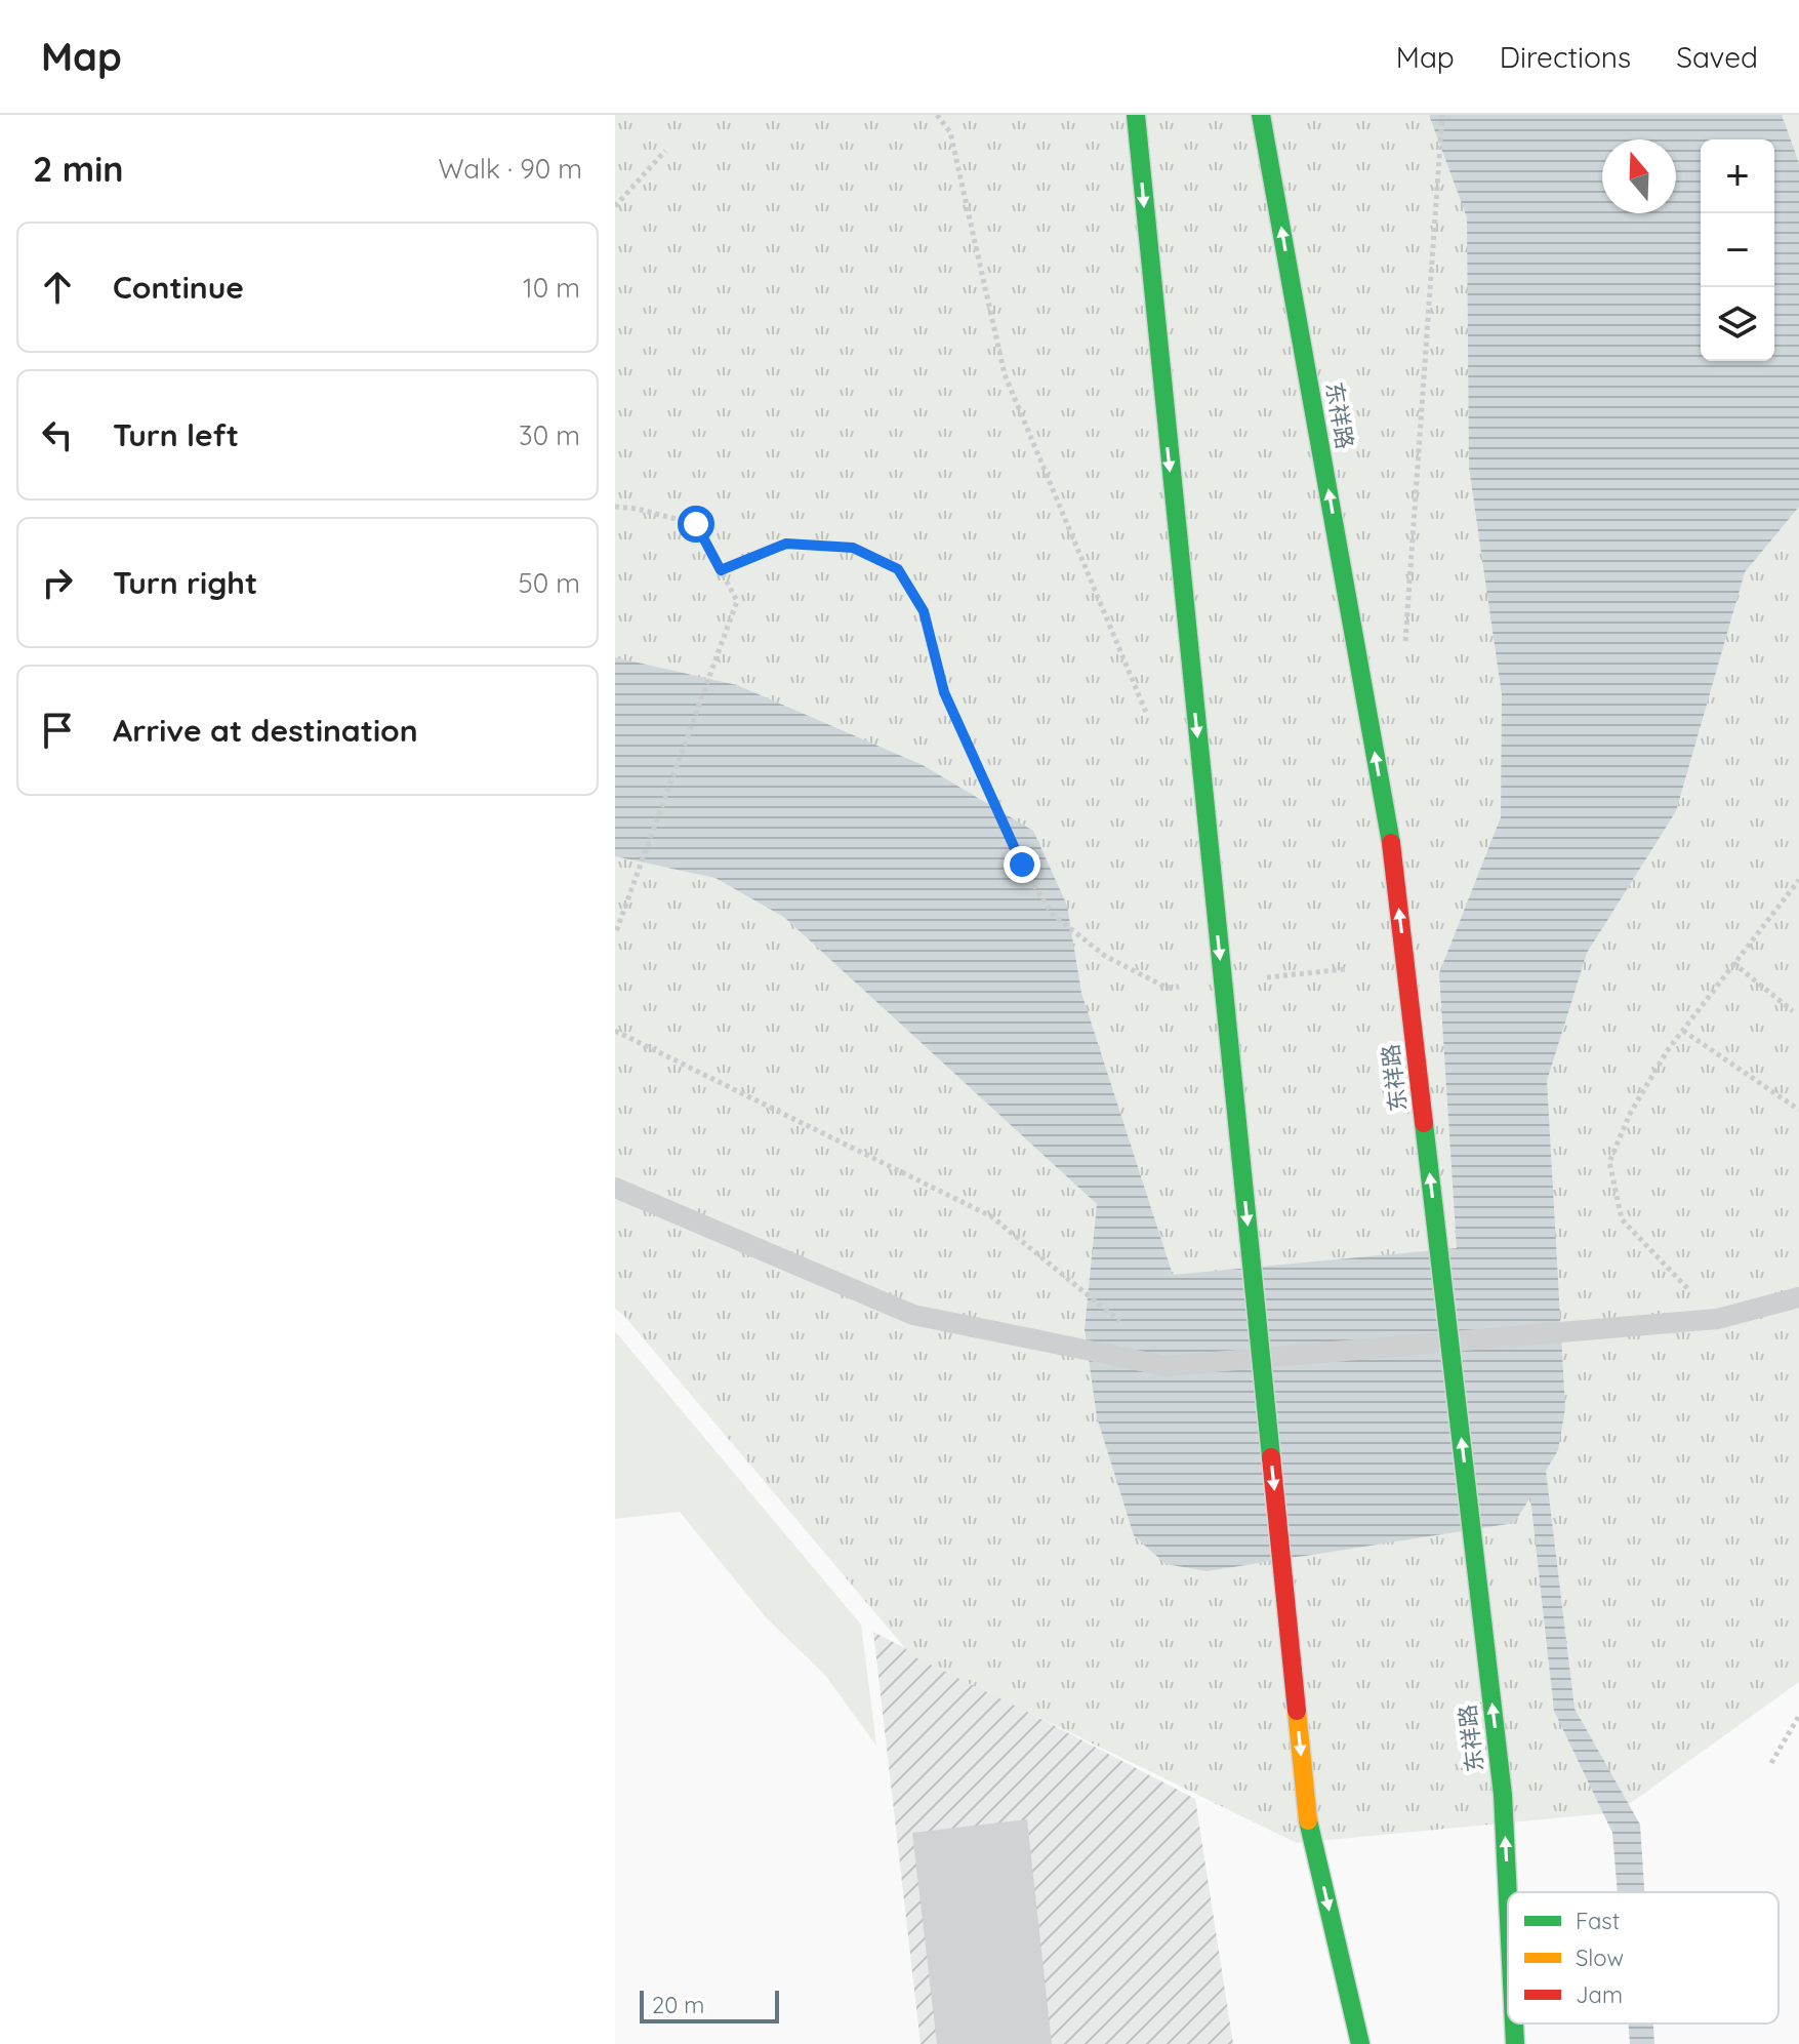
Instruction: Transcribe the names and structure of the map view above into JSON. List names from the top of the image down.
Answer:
{
  "streets": {
    "main road": ["东祥路"]
  },
  "one_way": ["东祥路"],
  "legend": ["Fast", "Slow", "Jam"],
  "scale_bar": "20 m",
  "north": "top",
  "page": {
    "header": "Map",
    "nav": ["Map", "Directions", "Saved"],
    "heading": ["2 min", "Walk · 90 m"],
    "map_buttons": ["+", "−"],
    "list": [
      ["Continue", "10 m"],
      ["Turn left", "30 m"],
      ["Turn right", "50 m"],
      "Arrive at destination"
    ],
    "scale": "20 m"
  }
}
